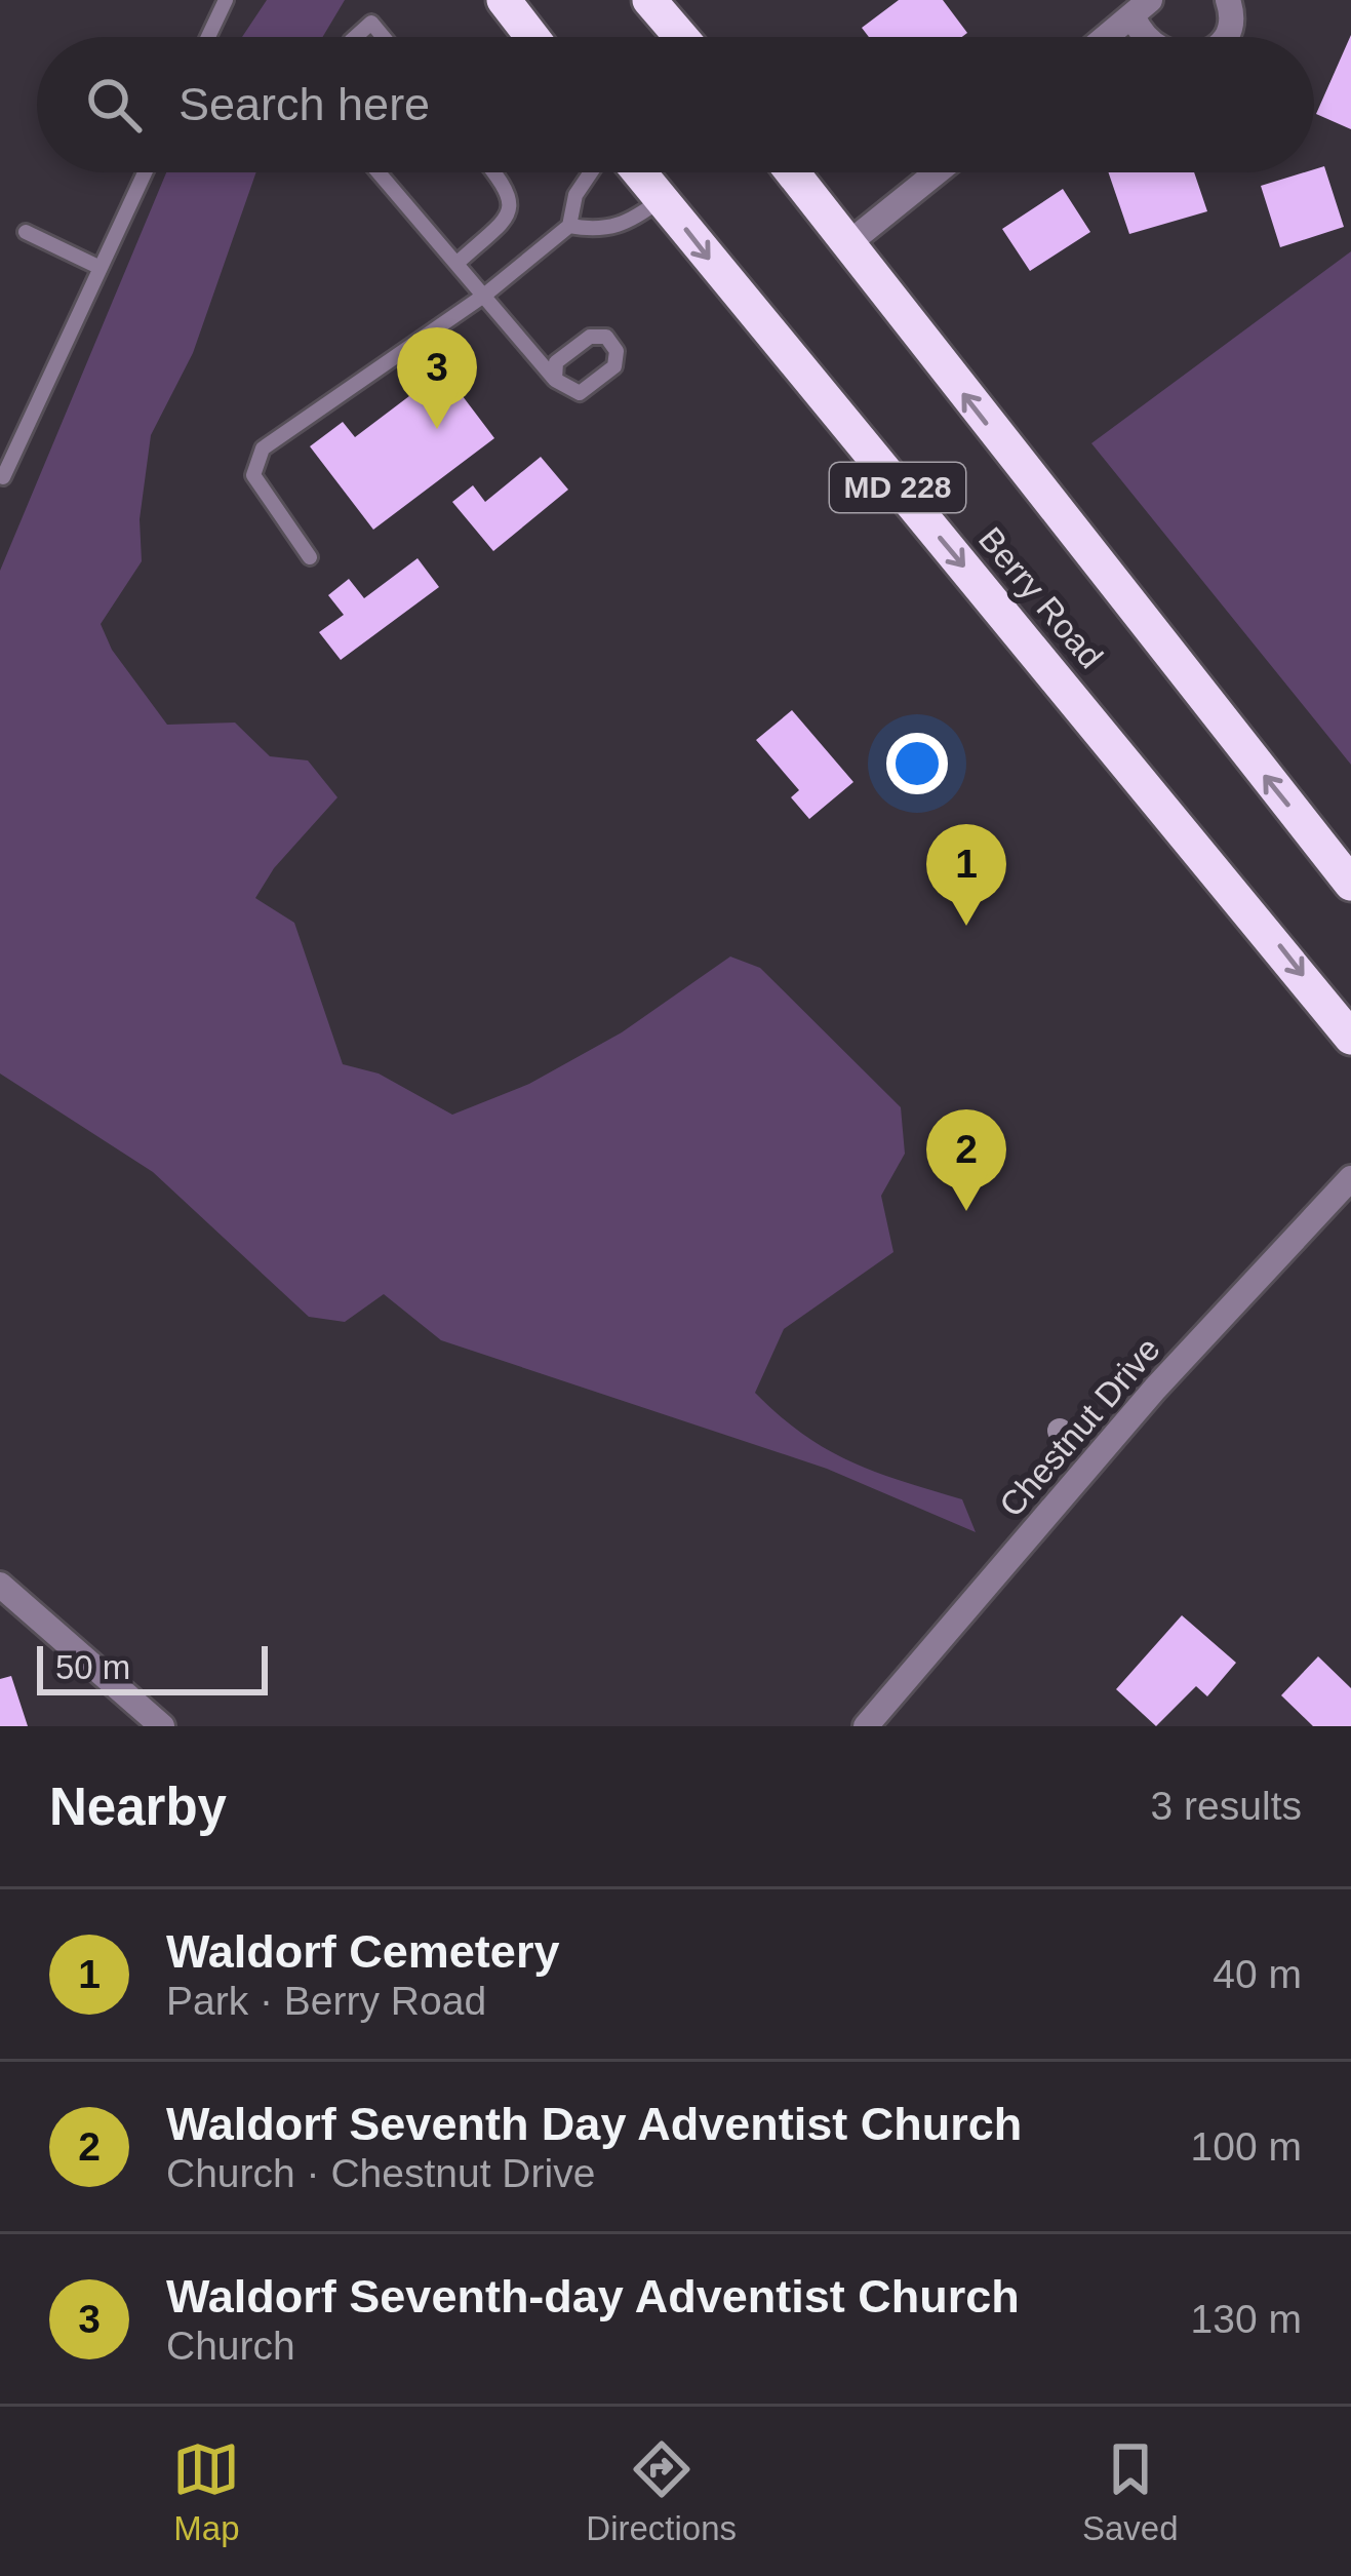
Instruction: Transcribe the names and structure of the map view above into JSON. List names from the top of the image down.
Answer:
{
  "streets": {
    "highway": ["MD 228", "Berry Road"],
    "street": ["Chestnut Drive"]
  },
  "scale_bar": "50 m",
  "page": {
    "search": "Search here",
    "pins": ["3", "1", "2"],
    "scale": "50 m",
    "heading": ["Nearby", "3 results"],
    "list": [
      {
        "mark": "1",
        "name": "Waldorf Cemetery",
        "note": "Park · Berry Road",
        "value": "40 m"
      },
      {
        "mark": "2",
        "name": "Waldorf Seventh Day Adventist Church",
        "note": "Church · Chestnut Drive",
        "value": "100 m"
      },
      {
        "mark": "3",
        "name": "Waldorf Seventh-day Adventist Church",
        "note": "Church",
        "value": "130 m"
      }
    ],
    "nav": ["Map", "Directions", "Saved"]
  }
}
